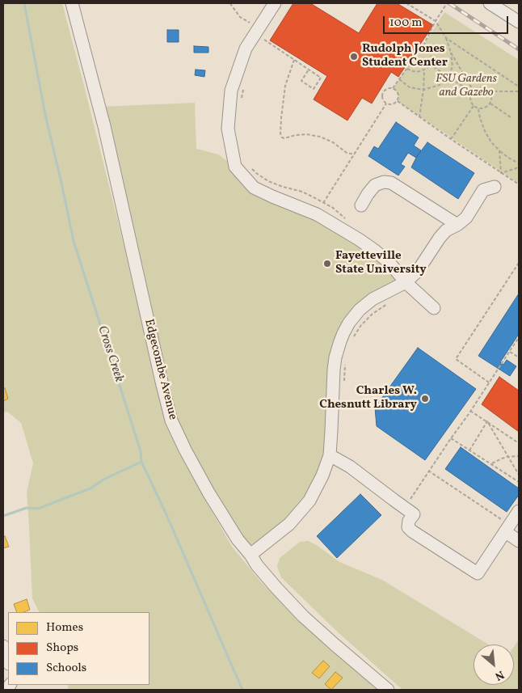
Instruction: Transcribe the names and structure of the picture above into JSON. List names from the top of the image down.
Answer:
{
  "streets": {
    "street": ["Edgecombe Avenue"]
  },
  "water": ["Cross Creek"],
  "parks": ["FSU Gardens and Gazebo"],
  "places": ["Rudolph Jones Student Center", "Fayetteville State University", "Charles W. Chesnutt Library"],
  "legend": ["Homes", "Shops", "Schools"],
  "scale_bar": "100 m",
  "north": "bottom right"
}
